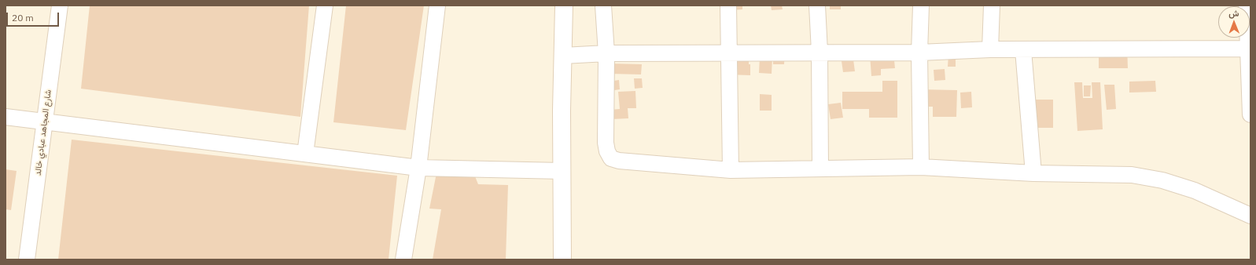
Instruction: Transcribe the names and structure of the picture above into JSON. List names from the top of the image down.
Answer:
{
  "streets": {
    "street": ["شارع المجاهد عبادي خالد"]
  },
  "scale_bar": "20 m",
  "north": "top"
}
